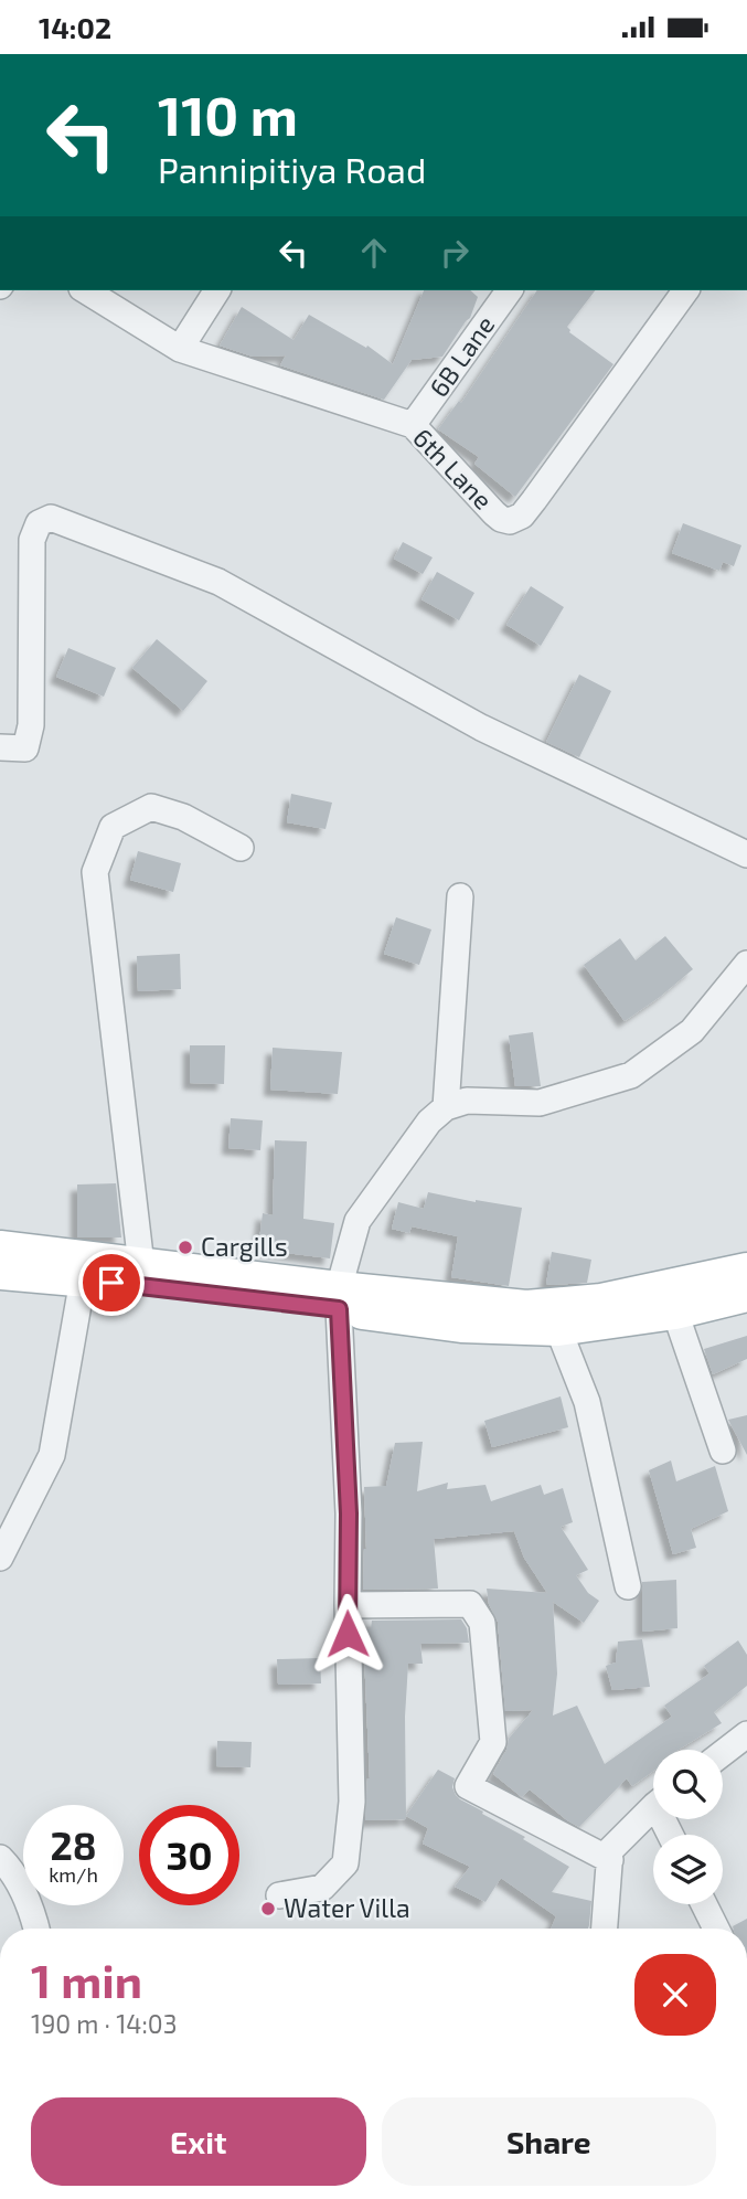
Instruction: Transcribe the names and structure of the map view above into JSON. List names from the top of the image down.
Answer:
{
  "streets": {
    "street": ["6B Lane", "6th Lane"]
  },
  "crossings": [
    ["6B Lane", "6th Lane"]
  ],
  "places": ["Cargills", "Water Villa"],
  "page": {
    "status": "14:02",
    "turn": ["110 m", "Pannipitiya Road"],
    "speed": "28 km/h",
    "limit": "30",
    "heading": ["1 min", "190 m · 14:03"],
    "buttons": ["Exit", "Share"]
  }
}
